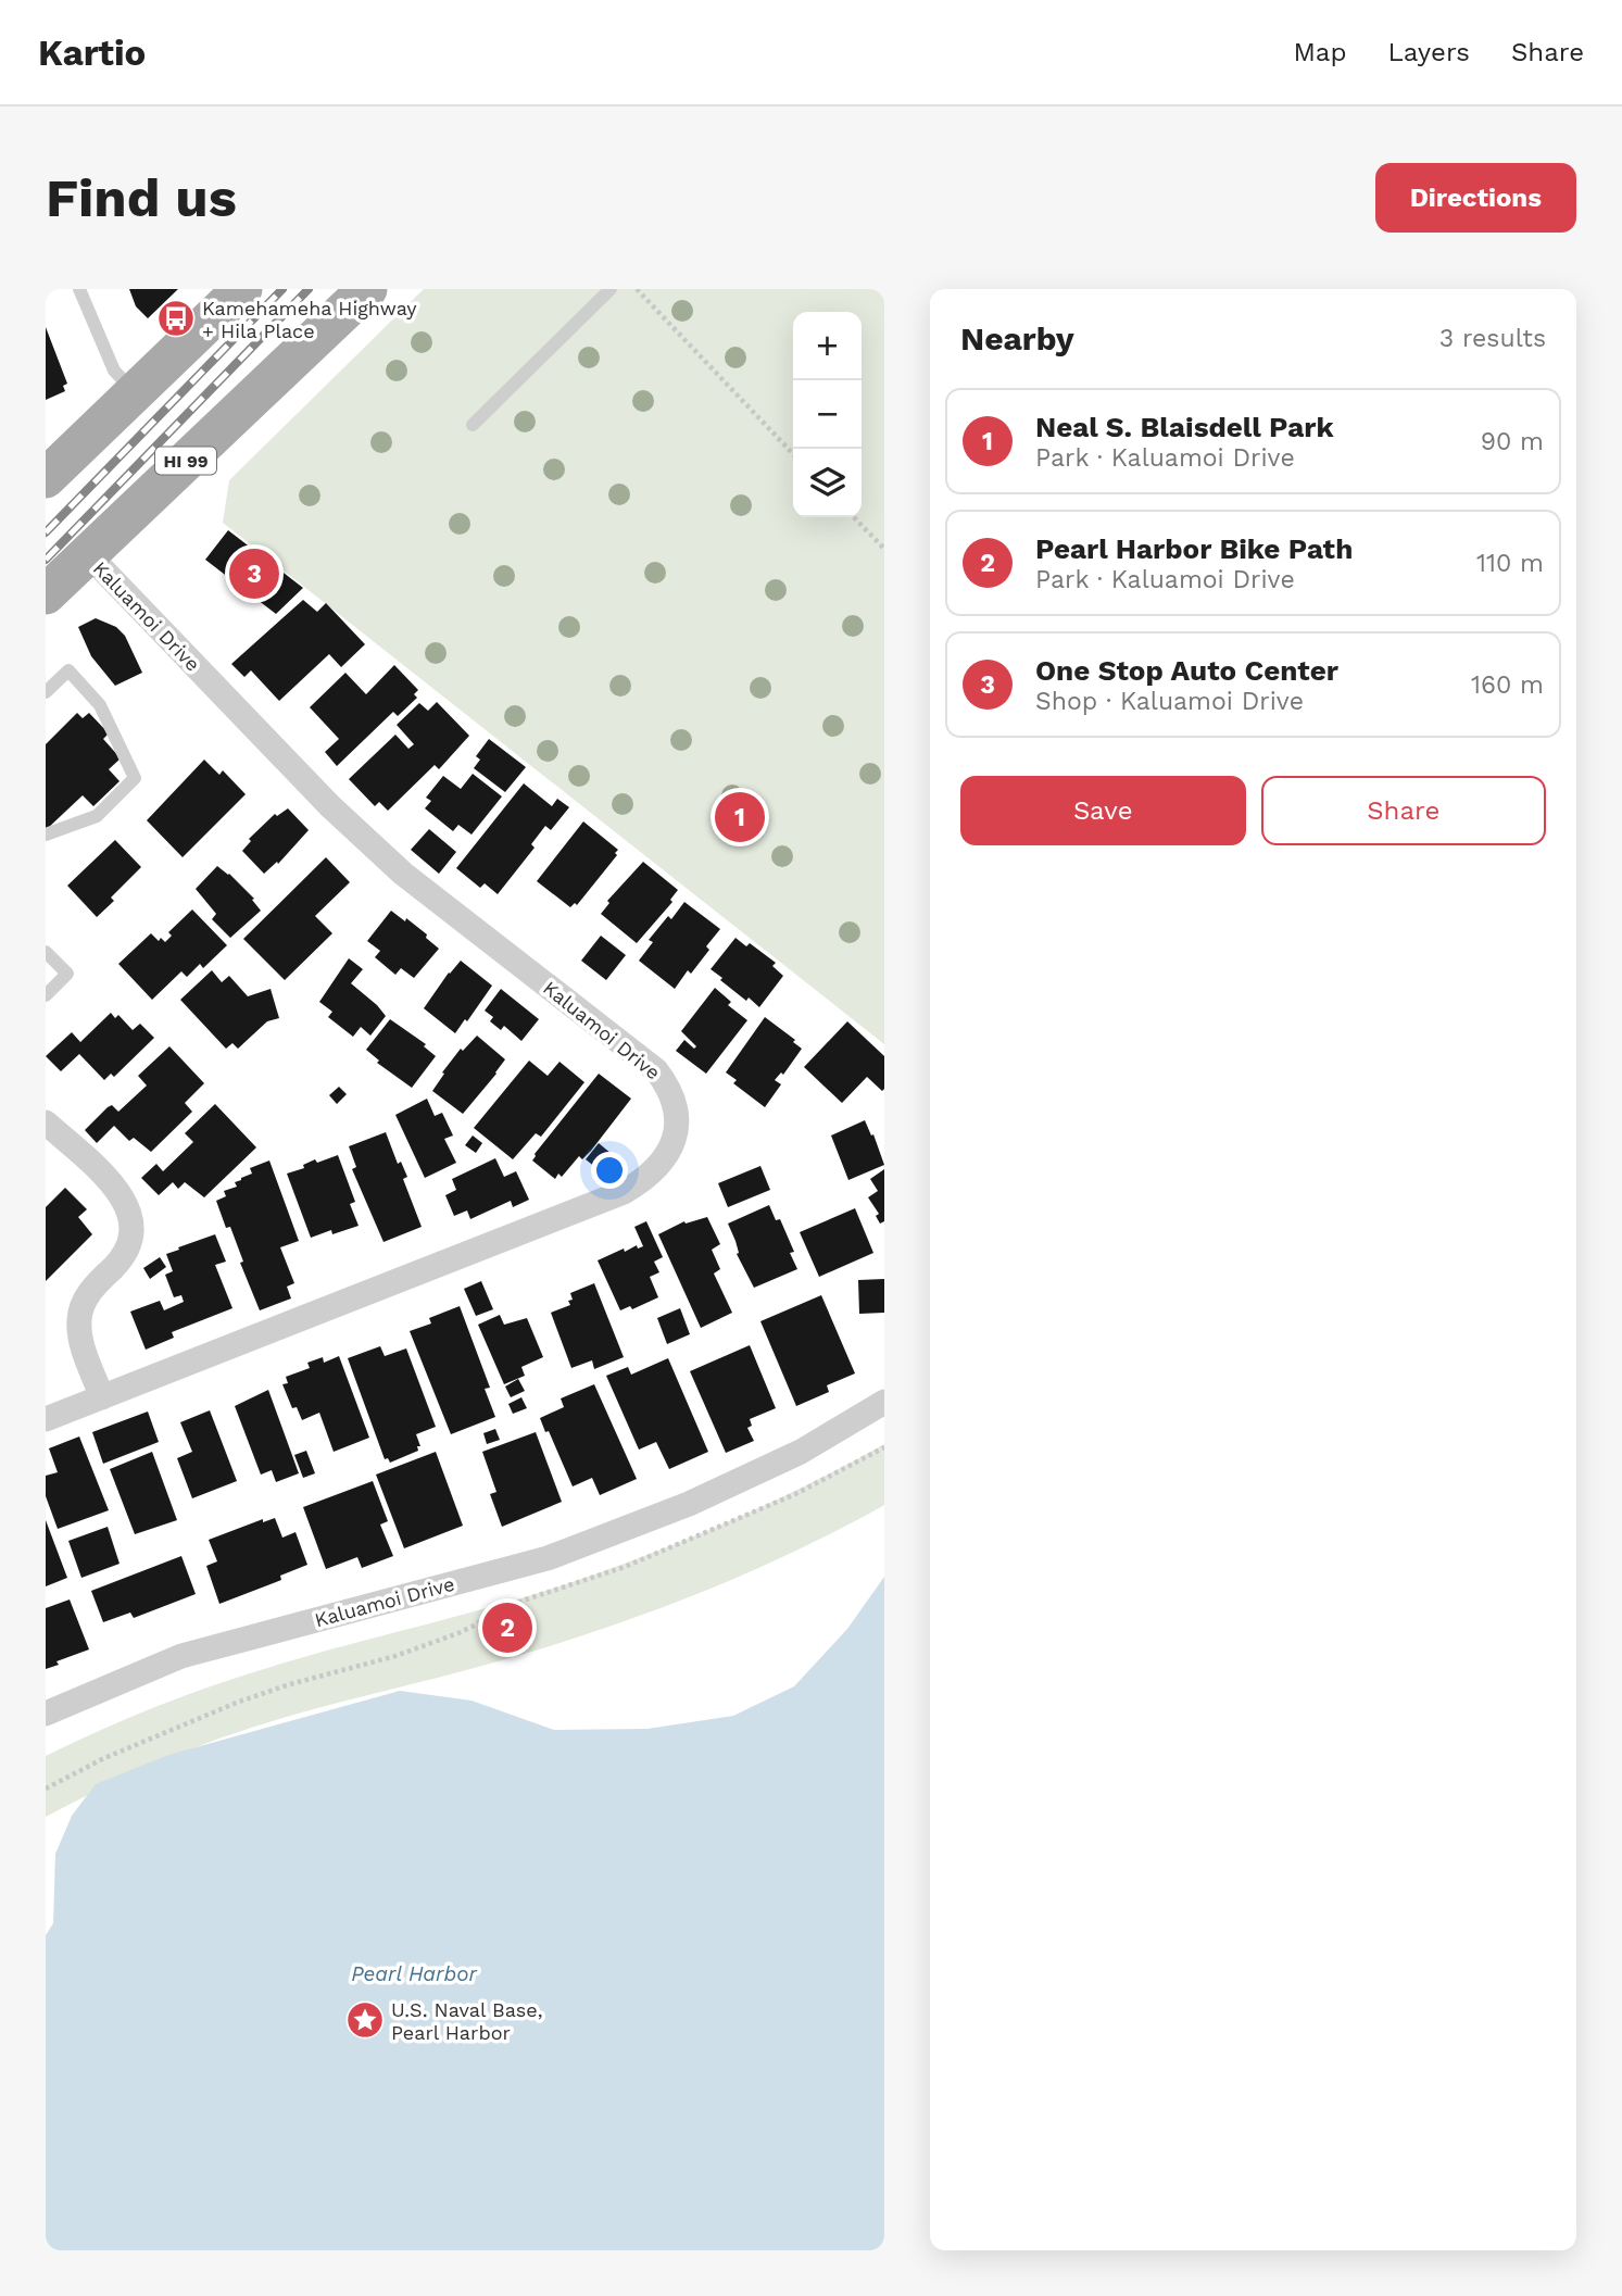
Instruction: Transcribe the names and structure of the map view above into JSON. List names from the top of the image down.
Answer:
{
  "streets": {
    "main road": ["HI 99"],
    "street": ["Kaluamoi Drive"]
  },
  "crossings": [
    ["HI 99", "Kaluamoi Drive"]
  ],
  "water": ["Pearl Harbor"],
  "places": {
    "bus stop": ["Kamehameha Highway + Hila Place"],
    "place": ["U.S. Naval Base, Pearl Harbor"]
  },
  "page": {
    "header": "Kartio",
    "nav": ["Map", "Layers", "Share"],
    "buttons": [
      "Directions",
      ["Save", "Share"]
    ],
    "title": "Find us",
    "heading": ["Nearby", "3 results"],
    "map_buttons": ["+", "−"],
    "list": [
      {
        "mark": "1",
        "name": "Neal S. Blaisdell Park",
        "note": "Park · Kaluamoi Drive",
        "value": "90 m"
      },
      {
        "mark": "2",
        "name": "Pearl Harbor Bike Path",
        "note": "Park · Kaluamoi Drive",
        "value": "110 m"
      },
      {
        "mark": "3",
        "name": "One Stop Auto Center",
        "note": "Shop · Kaluamoi Drive",
        "value": "160 m"
      }
    ],
    "pins": ["3", "1", "2"]
  }
}
